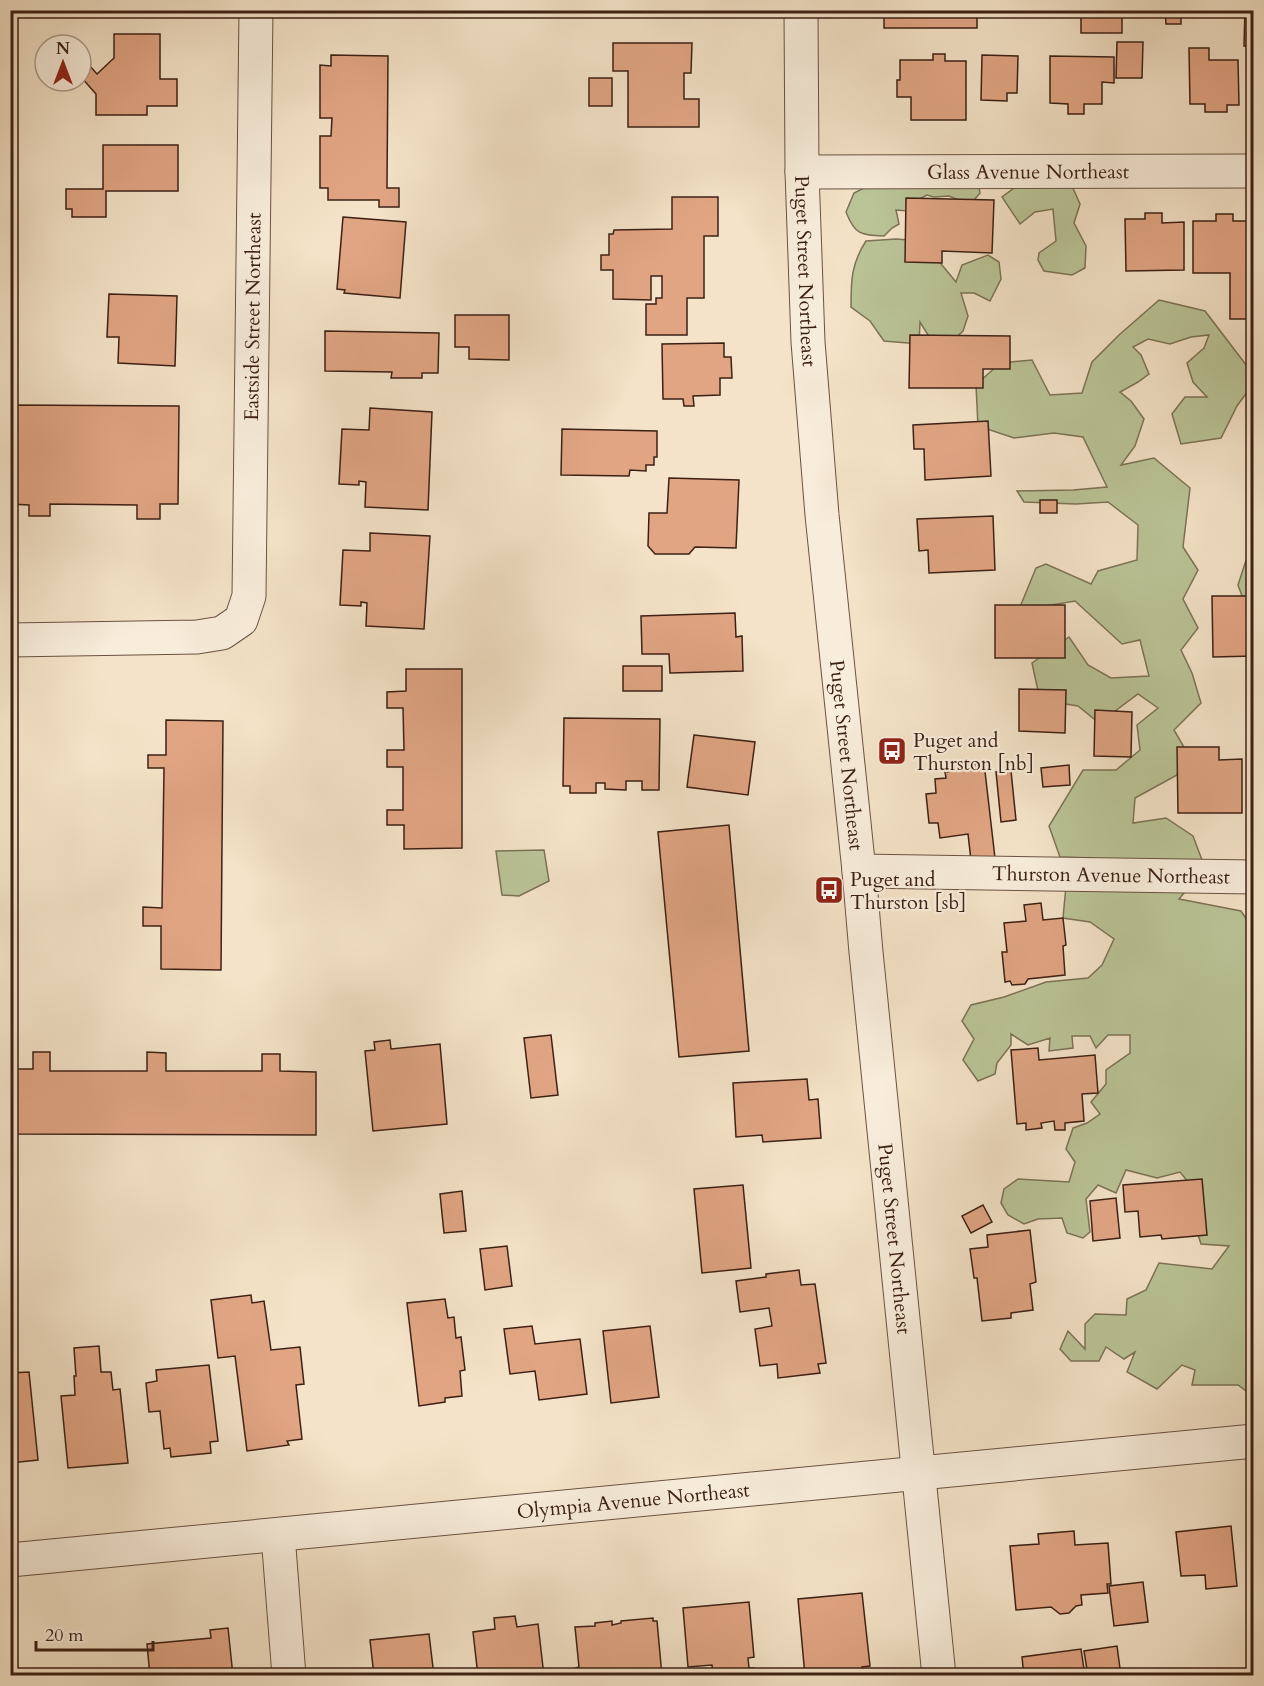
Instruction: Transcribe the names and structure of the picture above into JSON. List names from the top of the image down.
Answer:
{
  "streets": {
    "street": [
      "Glass Avenue Northeast",
      "Puget Street Northeast",
      "Eastside Street Northeast",
      "Thurston Avenue Northeast",
      "Olympia Avenue Northeast"
    ]
  },
  "crossings": [
    ["Glass Avenue Northeast", "Puget Street Northeast"],
    ["Puget Street Northeast", "Thurston Avenue Northeast"],
    ["Puget Street Northeast", "Olympia Avenue Northeast"]
  ],
  "places": {
    "bus stop": ["Puget and Thurston [nb]", "Puget and Thurston [sb]"]
  },
  "scale_bar": "20 m",
  "north": "top"
}
